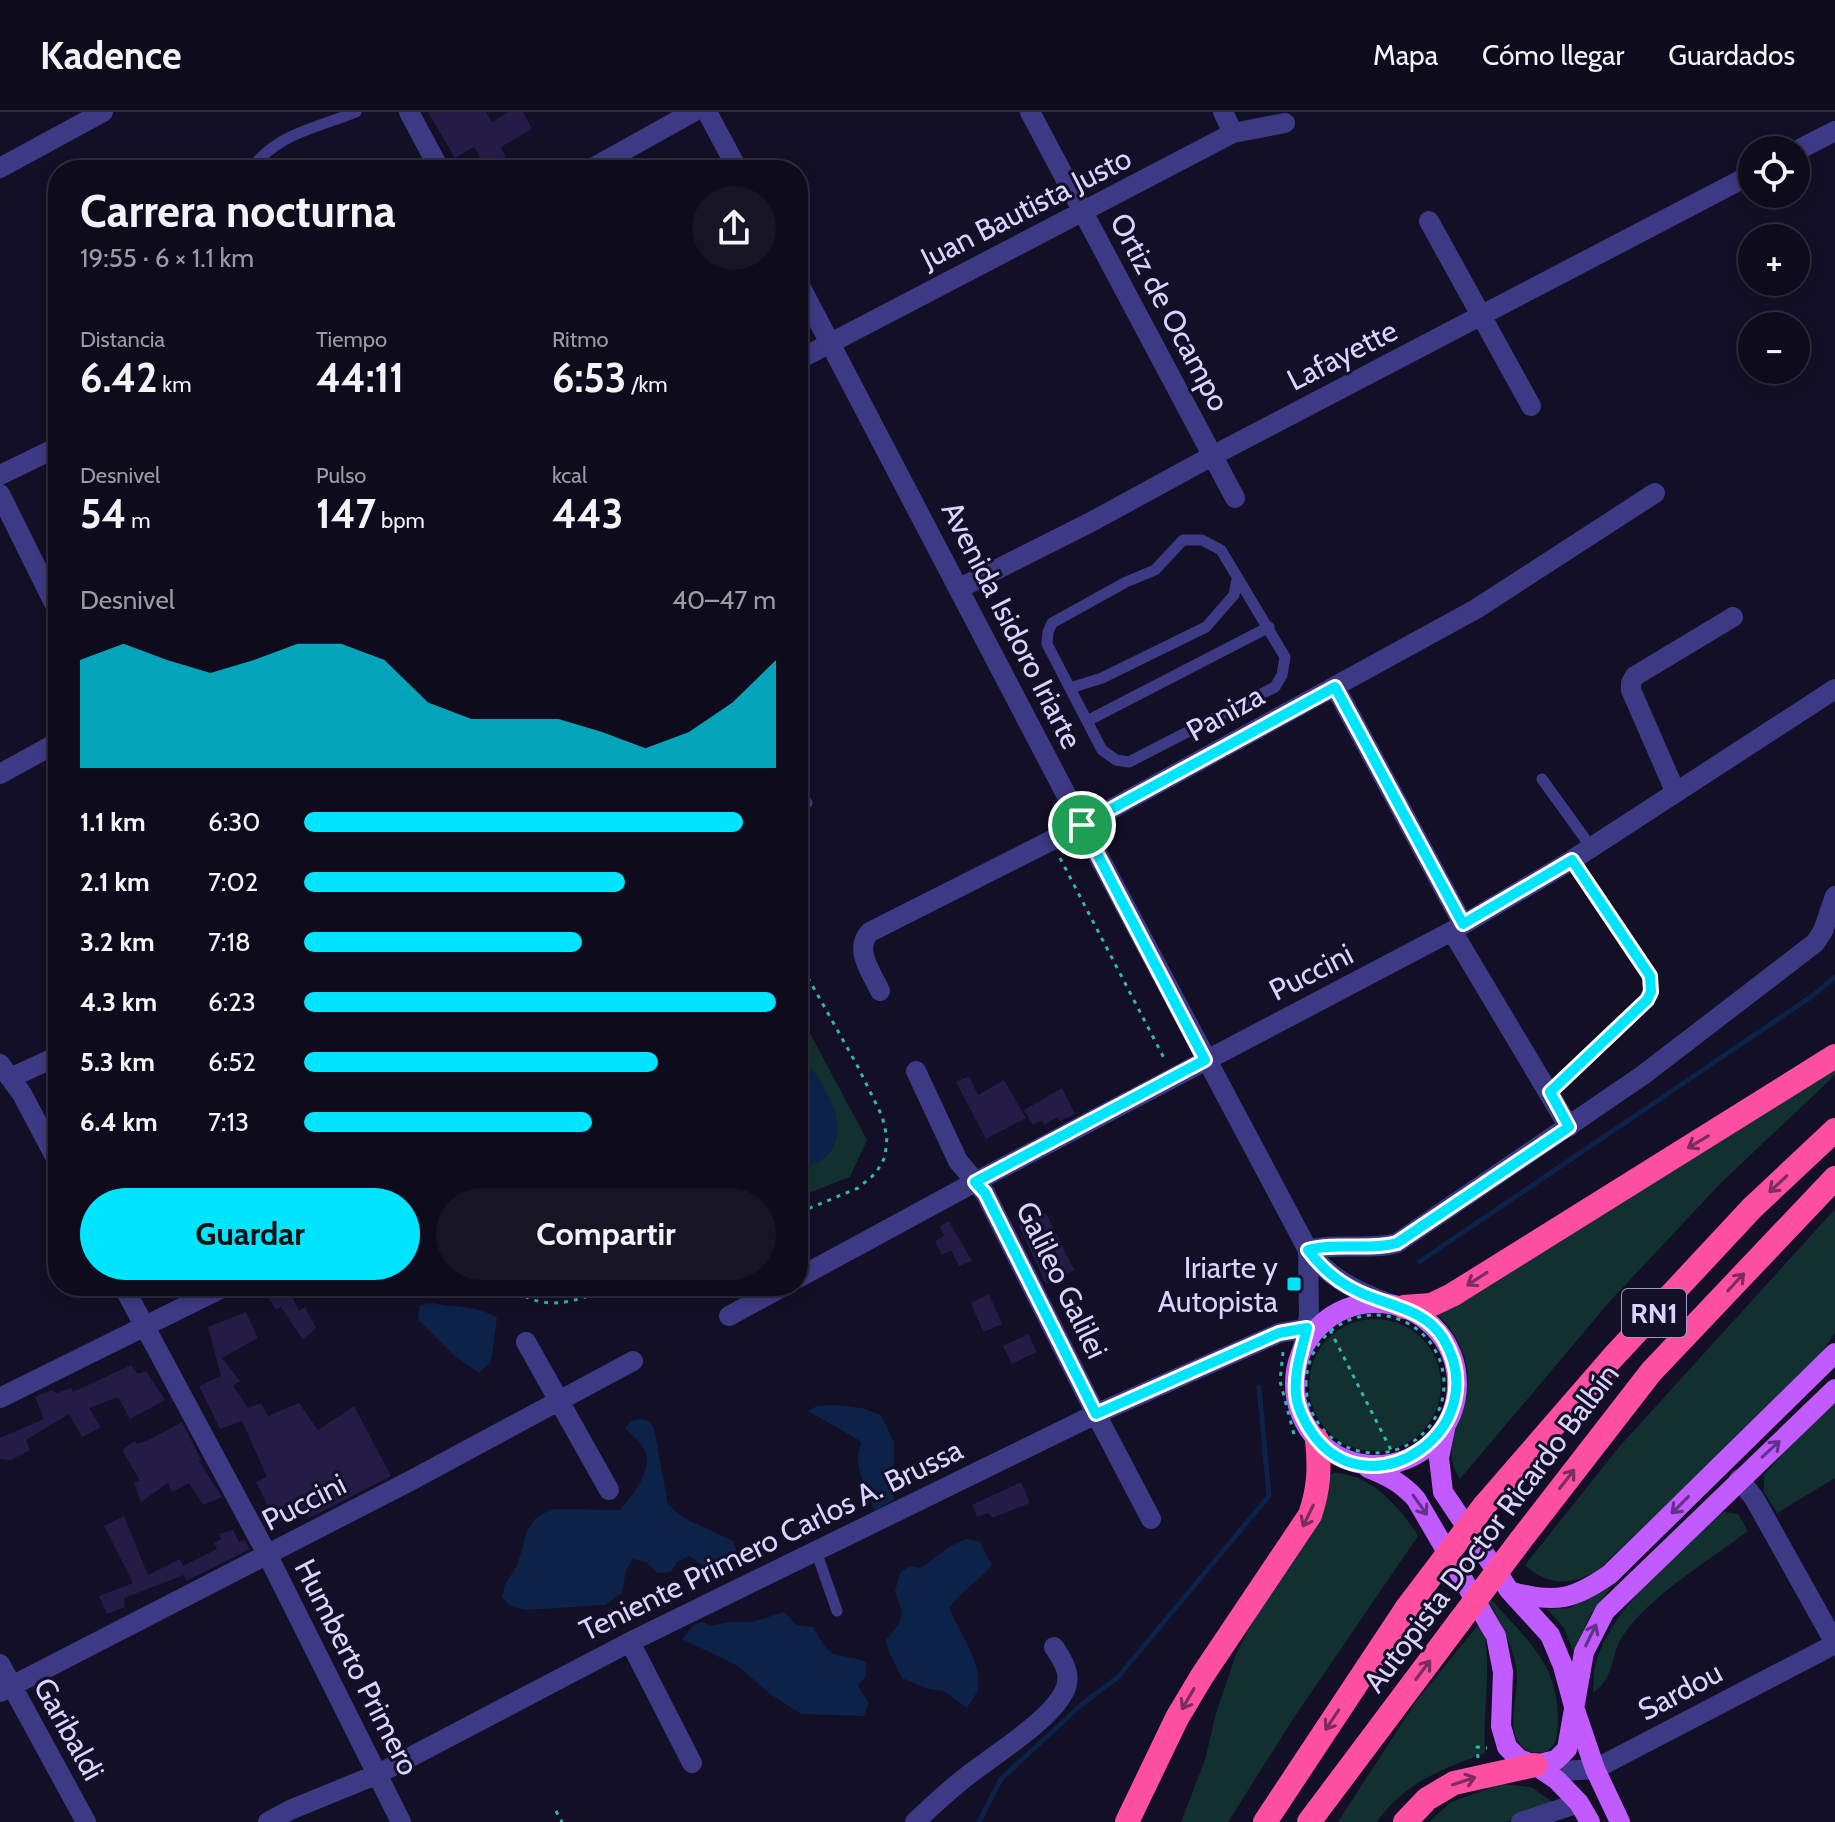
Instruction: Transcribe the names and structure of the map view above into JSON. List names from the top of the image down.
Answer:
{
  "streets": {
    "highway": ["RN1", "Autopista Doctor Ricardo Balbín"],
    "street": [
      "Juan Bautista Justo",
      "Ortiz de Ocampo",
      "Lafayette",
      "Avenida Isidoro Iriarte",
      "Paniza",
      "Puccini",
      "Galileo Galilei",
      "Teniente Primero Carlos A. Brussa",
      "Humberto Primero",
      "Sardou",
      "Garibaldi"
    ]
  },
  "crossings": [
    ["Juan Bautista Justo", "Ortiz de Ocampo"],
    ["Juan Bautista Justo", "Avenida Isidoro Iriarte"],
    ["Ortiz de Ocampo", "Lafayette"],
    ["Lafayette", "Avenida Isidoro Iriarte"],
    ["Avenida Isidoro Iriarte", "Paniza"],
    ["Avenida Isidoro Iriarte", "Puccini"],
    ["Avenida Isidoro Iriarte", "Teniente Primero Carlos A. Brussa"],
    ["Puccini", "Galileo Galilei"],
    ["Puccini", "Humberto Primero"],
    ["Puccini", "Garibaldi"],
    ["Galileo Galilei", "Teniente Primero Carlos A. Brussa"],
    ["Teniente Primero Carlos A. Brussa", "Humberto Primero"]
  ],
  "places": {
    "transit": ["Iriarte y Autopista"]
  },
  "page": {
    "header": "Kadence",
    "nav": ["Mapa", "Cómo llegar", "Guardados"],
    "map_buttons": ["+", "−"],
    "heading": ["Carrera nocturna", "19:55 · 6 × 1.1 km"],
    "stats": [
      ["Distancia", "6.42 km"],
      ["Tiempo", "44:11"],
      ["Ritmo", "6:53 /km"],
      ["Desnivel", "54 m"],
      ["Pulso", "147 bpm"],
      ["kcal", "443"]
    ],
    "chart": ["Desnivel", "40–47 m"],
    "list": [
      {
        "name": "1.1 km",
        "note": "6:30"
      },
      {
        "name": "2.1 km",
        "note": "7:02"
      },
      {
        "name": "3.2 km",
        "note": "7:18"
      },
      {
        "name": "4.3 km",
        "note": "6:23"
      },
      {
        "name": "5.3 km",
        "note": "6:52"
      },
      {
        "name": "6.4 km",
        "note": "7:13"
      }
    ],
    "buttons": ["Guardar", "Compartir"]
  }
}
